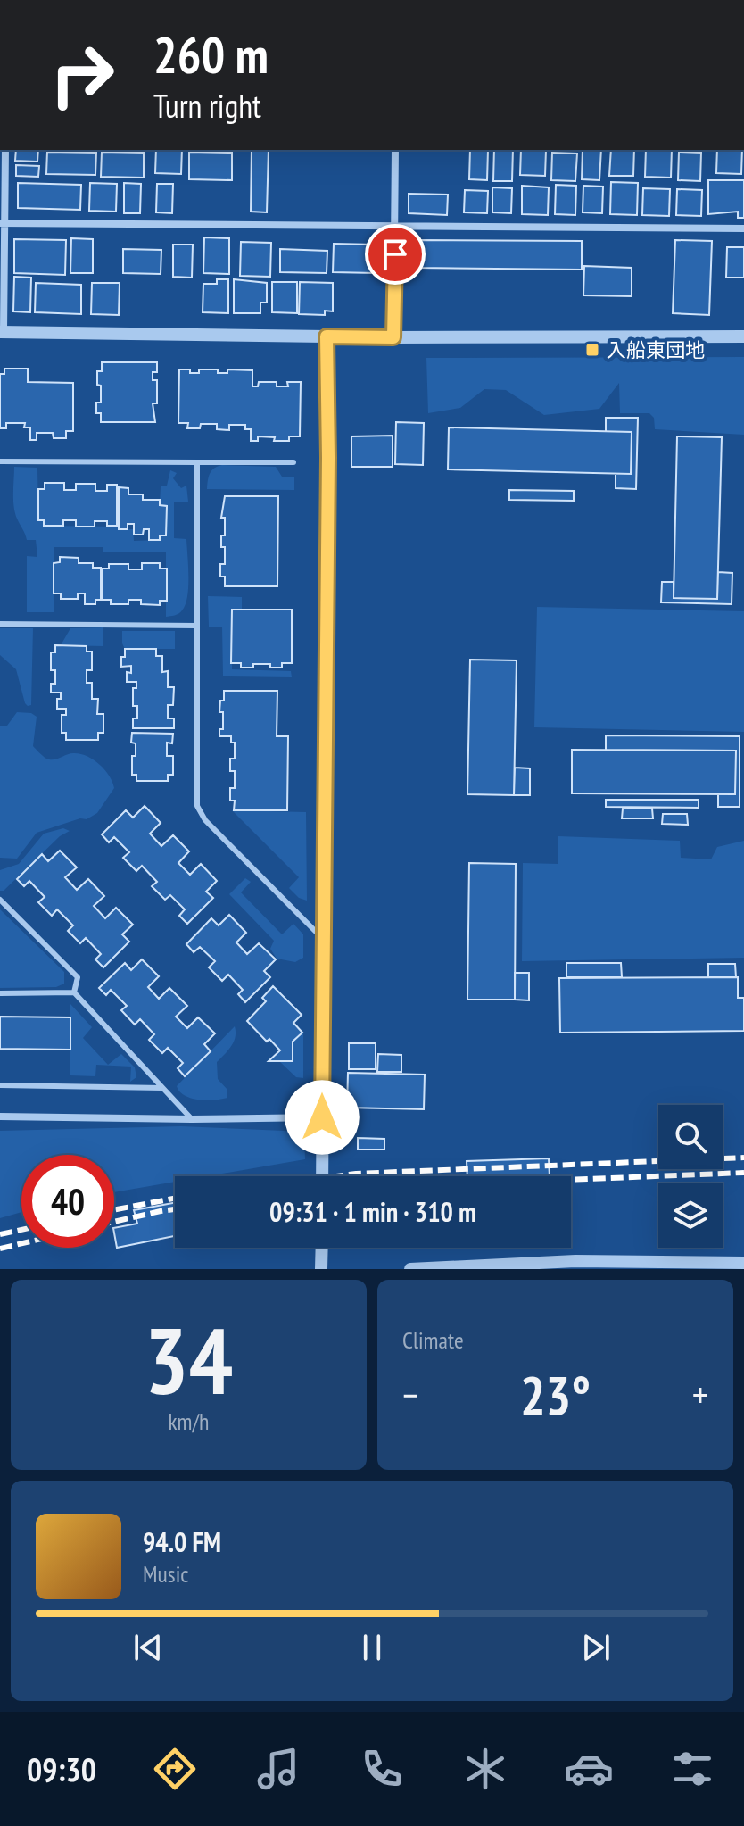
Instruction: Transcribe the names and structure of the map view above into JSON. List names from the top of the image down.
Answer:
{
  "places": {
    "transit": ["入船東団地"]
  },
  "page": {
    "turn": ["260 m", "Turn right"],
    "limit": "40",
    "trip": "09:31 · 1 min · 310 m",
    "tile": [
      ["34", "km/h"],
      "Climate"
    ],
    "heat": ["−", "23°", "+"],
    "song": ["94.0 FM", "Music"],
    "tabs": "09:30"
  }
}
